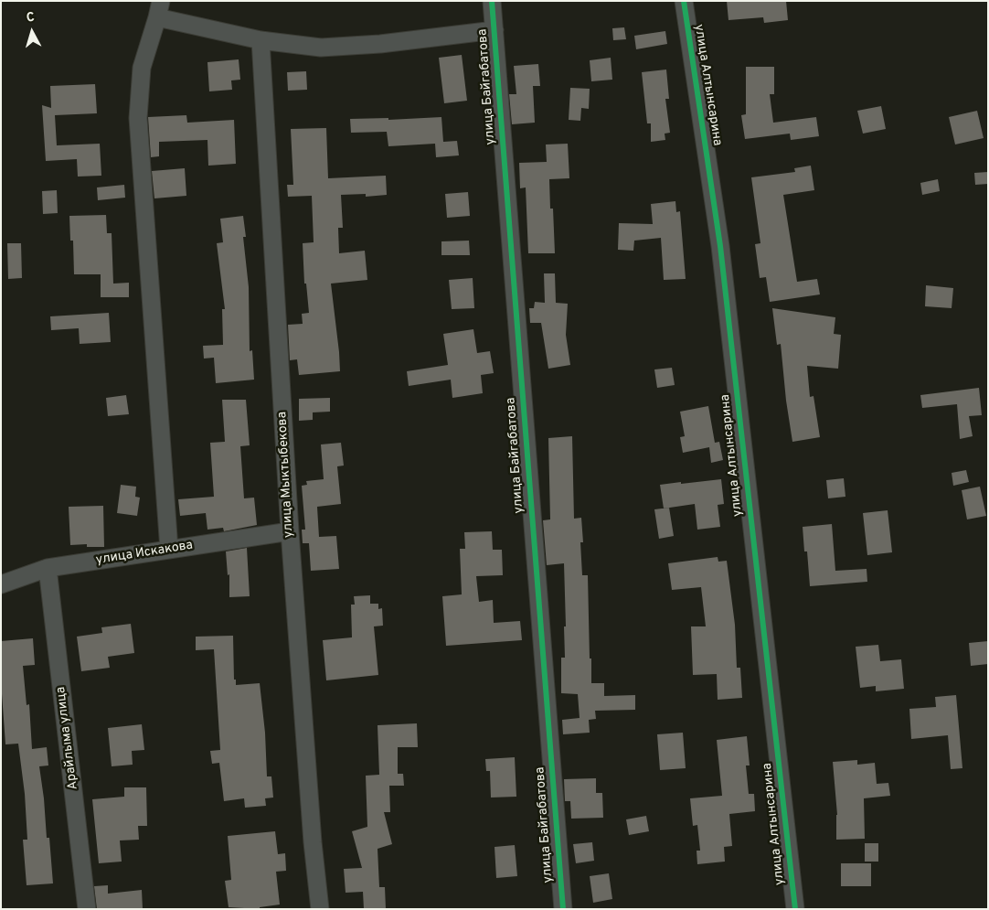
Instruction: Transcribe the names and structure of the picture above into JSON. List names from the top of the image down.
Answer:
{
  "streets": {
    "street": [
      "улица Алтынсарина",
      "улица Байгабатова",
      "улица Мыктыбекова",
      "улица Искакова",
      "Арайлыма улица"
    ]
  },
  "crossings": [
    ["улица Мыктыбекова", "улица Искакова"],
    ["улица Искакова", "Арайлыма улица"]
  ],
  "north": "top"
}
